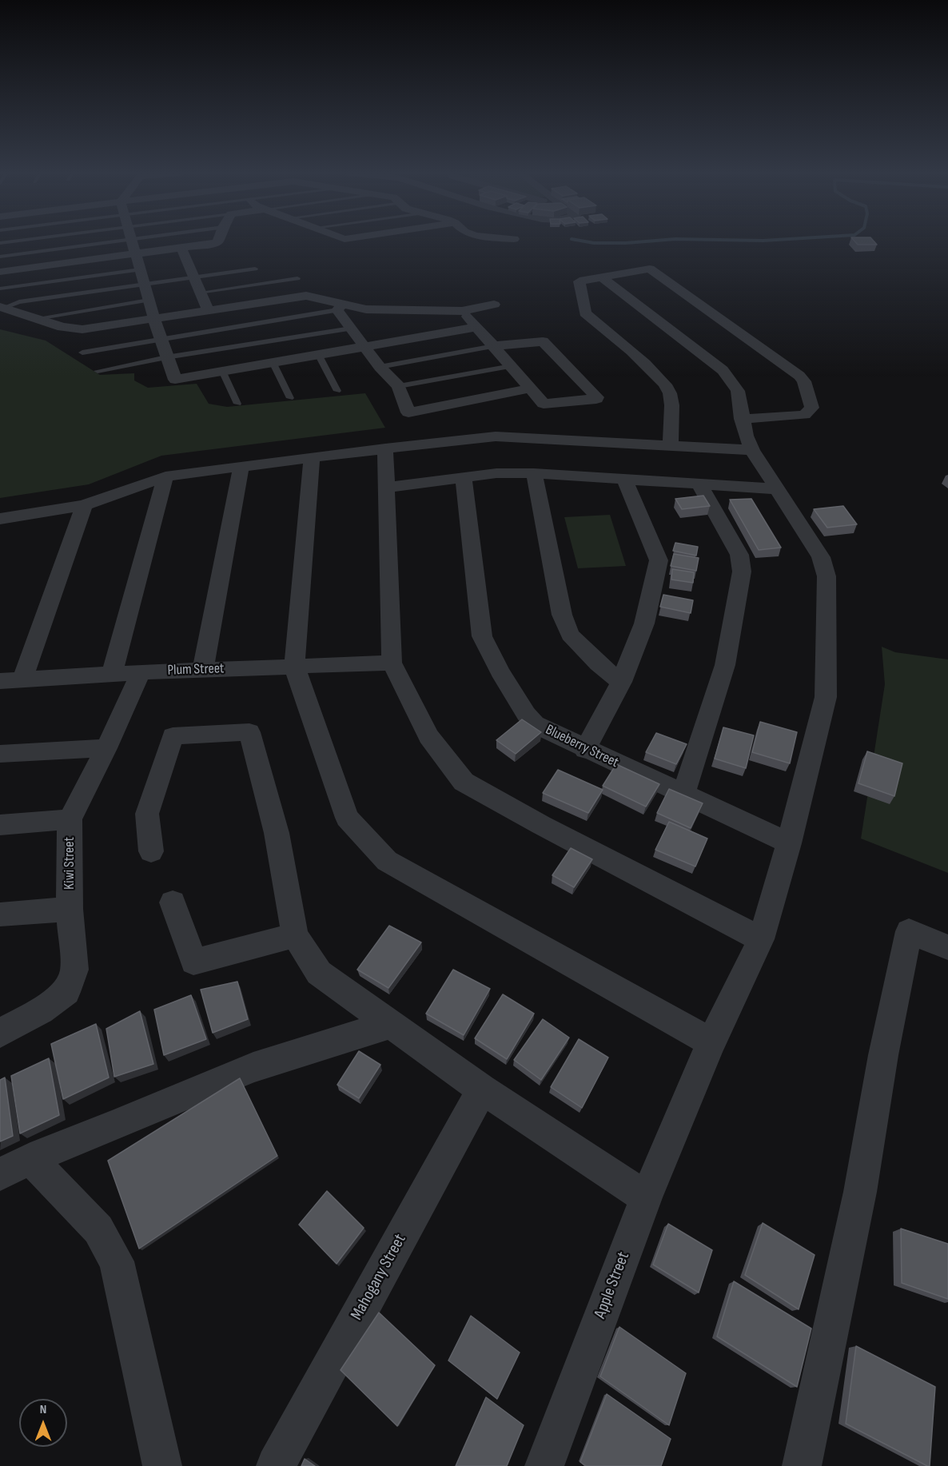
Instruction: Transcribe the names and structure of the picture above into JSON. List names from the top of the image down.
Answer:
{
  "streets": {
    "street": [
      "Plum Street",
      "Blueberry Street",
      "Kiwi Street",
      "Mahogany Street",
      "Apple Street"
    ]
  },
  "crossings": [
    ["Plum Street", "Kiwi Street"],
    ["Blueberry Street", "Apple Street"]
  ],
  "north": "top"
}
